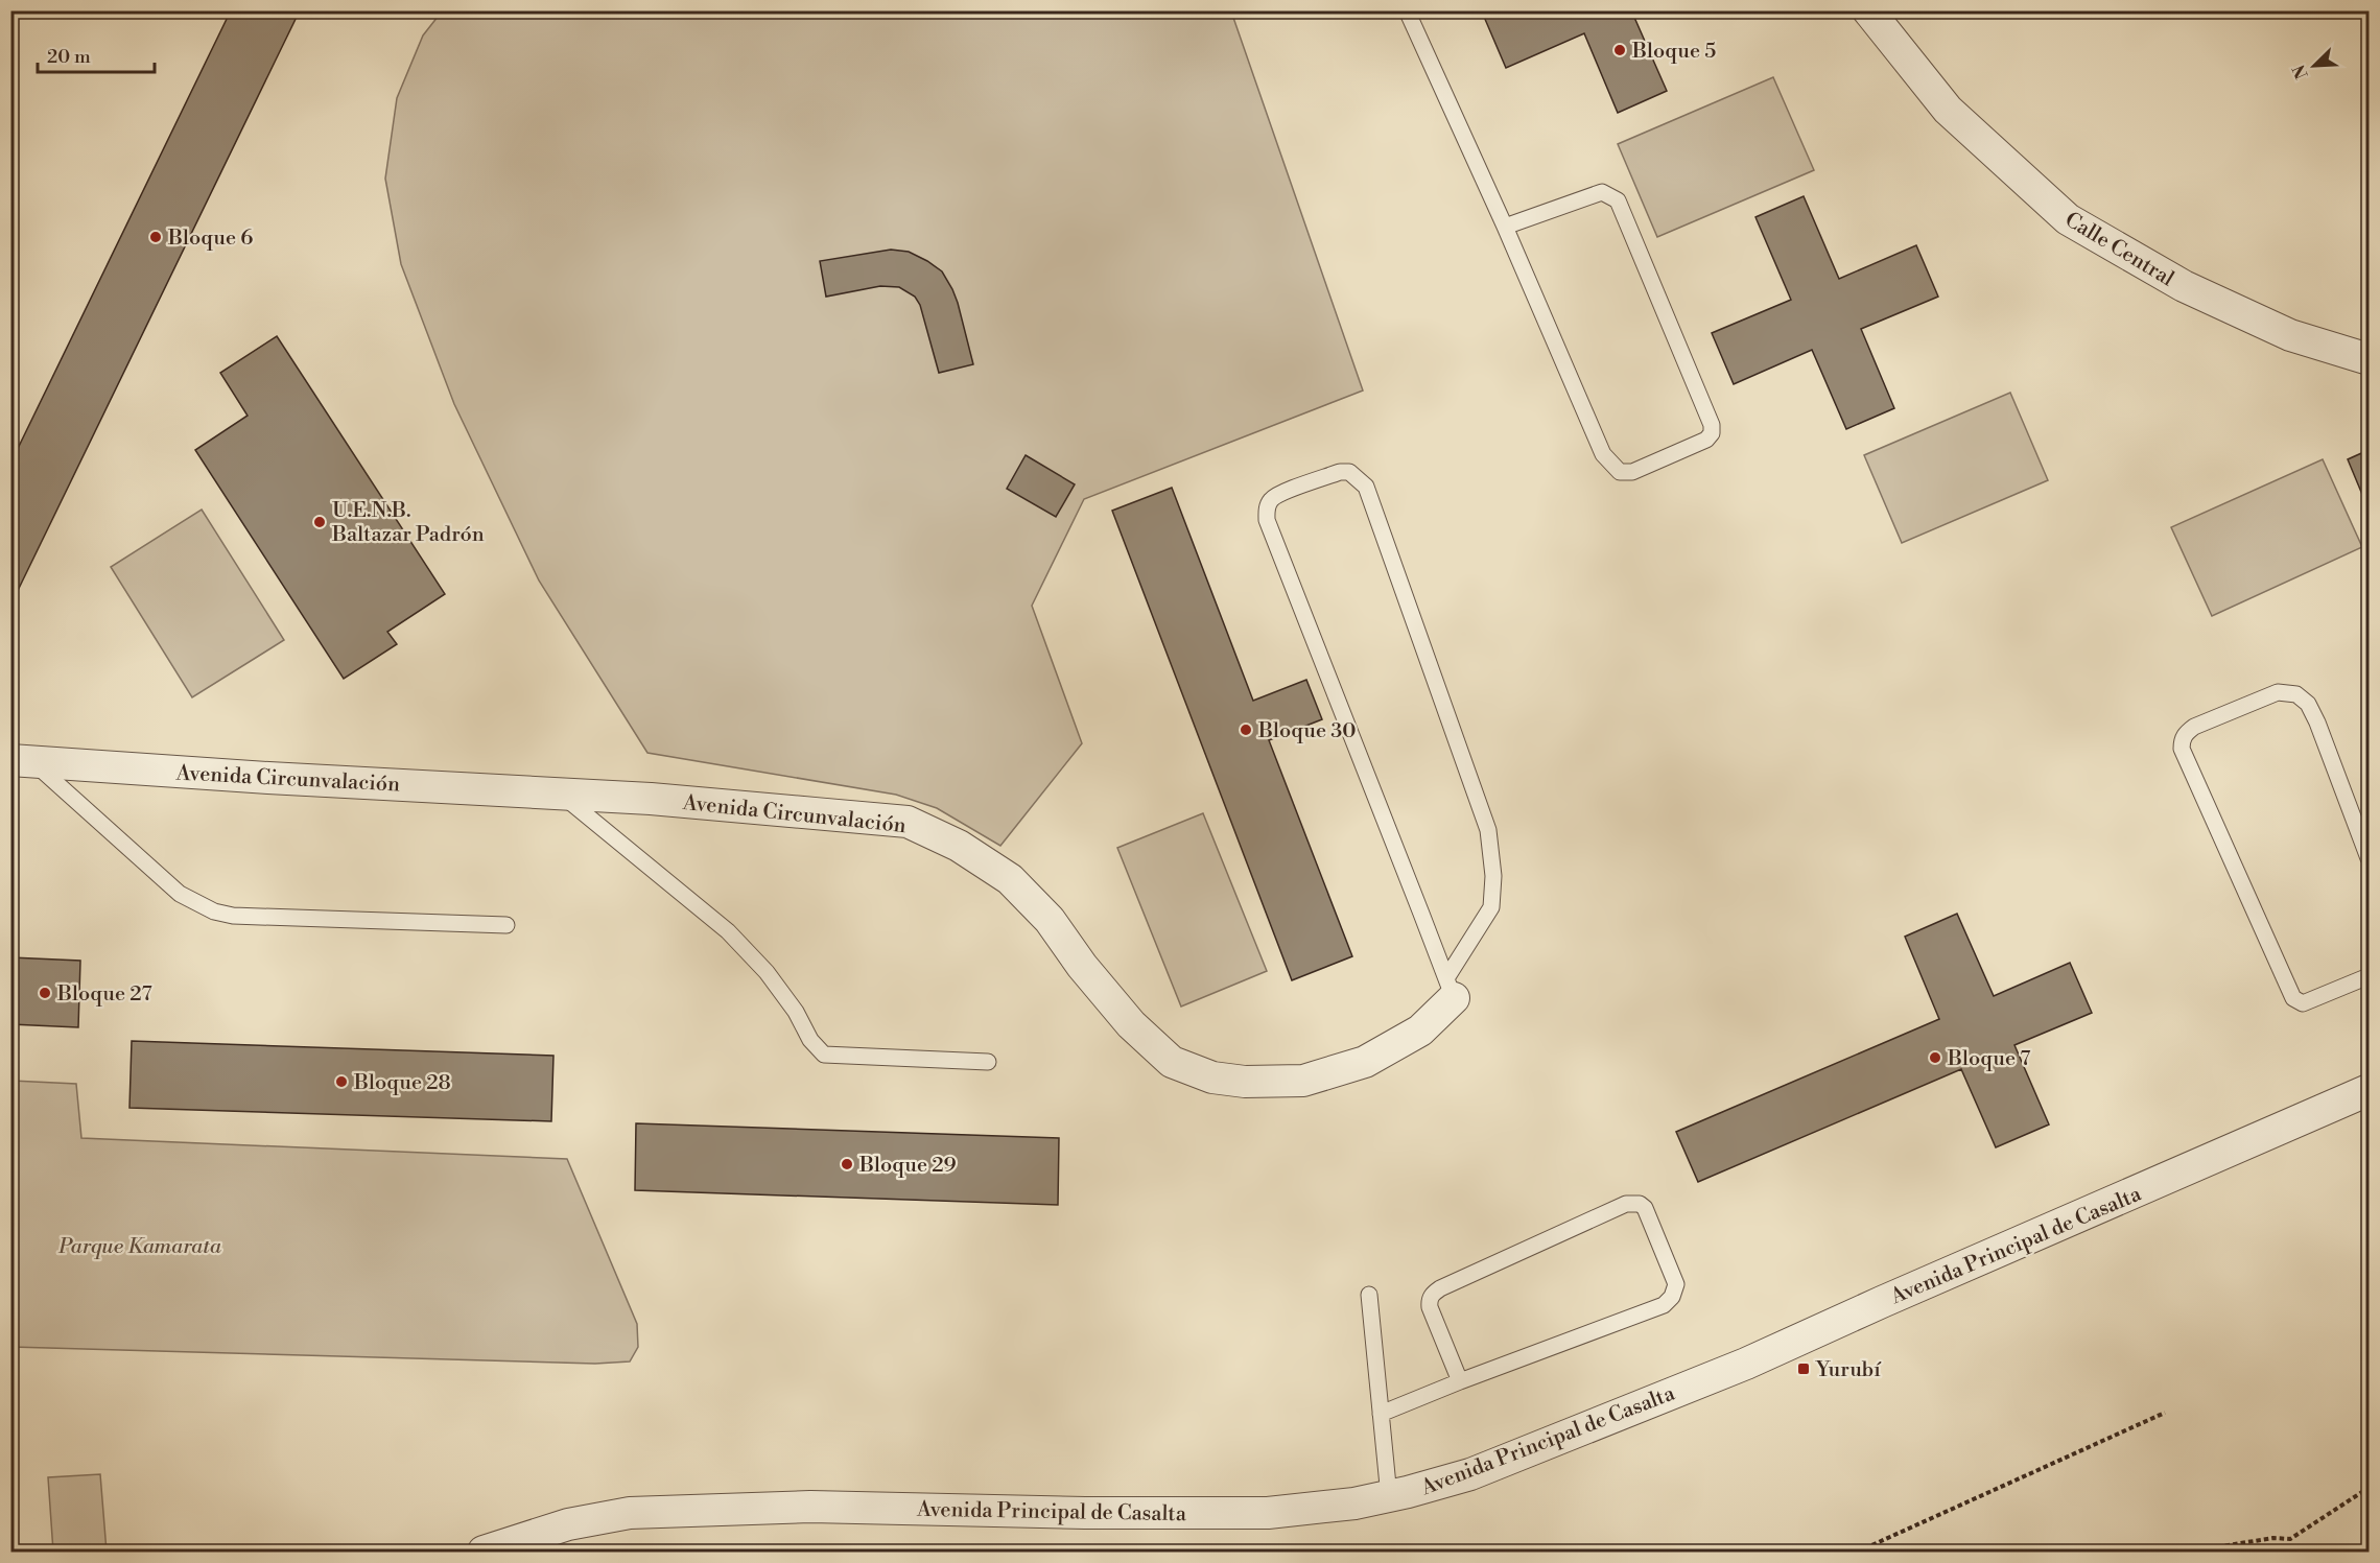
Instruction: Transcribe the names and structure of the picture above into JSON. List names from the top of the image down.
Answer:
{
  "streets": {
    "street": ["Calle Central", "Avenida Circunvalación", "Avenida Principal de Casalta"]
  },
  "parks": ["Parque Kamarata"],
  "places": {
    "other": [
      "Bloque 5",
      "Bloque 6",
      "U.E.N.B. Baltazar Padrón",
      "Bloque 30",
      "Bloque 27",
      "Bloque 7",
      "Bloque 28",
      "Bloque 29"
    ],
    "transit": ["Yurubí"]
  },
  "scale_bar": "20 m",
  "north": "bottom left"
}
